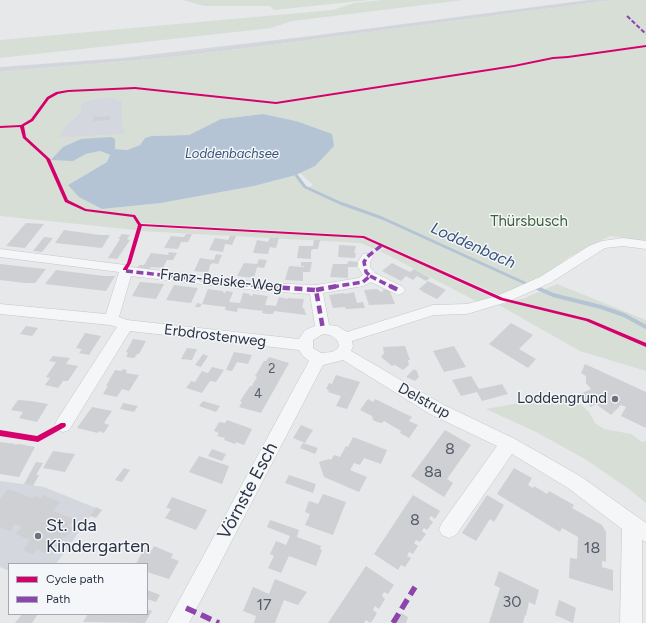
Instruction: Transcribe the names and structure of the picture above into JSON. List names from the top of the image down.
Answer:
{
  "streets": {
    "street": [
      "Franz-Beiske-Weg",
      "Erbdrostenweg",
      "Delstrup",
      "Vörnste Esch"
    ]
  },
  "crossings": [
    ["Erbdrostenweg", "Delstrup"],
    ["Erbdrostenweg", "Vörnste Esch"],
    ["Delstrup", "Vörnste Esch"]
  ],
  "water": ["Loddenbachsee", "Loddenbach"],
  "parks": ["Thürsbusch"],
  "places": ["Loddengrund", "St. Ida Kindergarten"],
  "house_numbers": [
    "2",
    "4",
    "8",
    "8a",
    "8",
    "18",
    "30",
    "17"
  ],
  "legend": ["Cycle path", "Path"]
}
